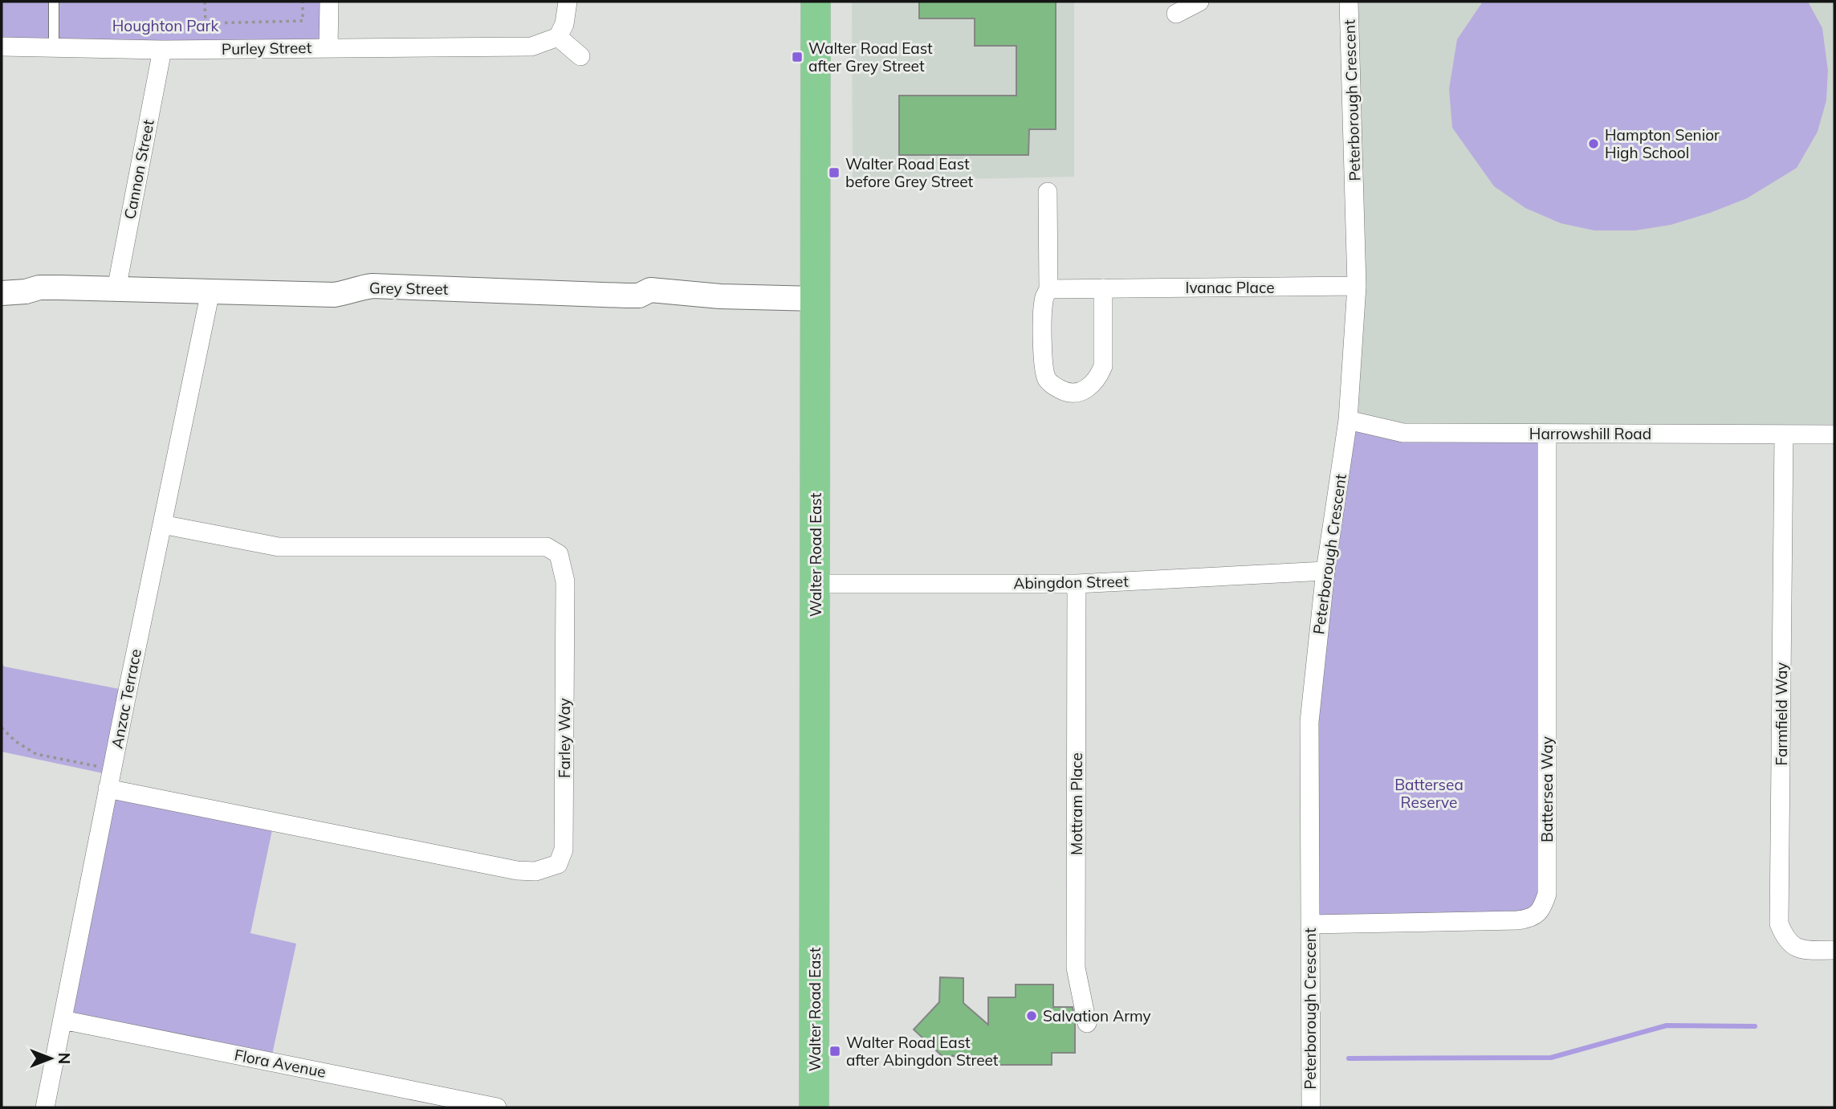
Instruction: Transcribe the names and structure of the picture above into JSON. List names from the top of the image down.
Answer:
{
  "streets": {
    "main road": ["Walter Road East"],
    "street": [
      "Purley Street",
      "Peterborough Crescent",
      "Cannon Street",
      "Ivanac Place",
      "Grey Street",
      "Harrowshill Road",
      "Abingdon Street",
      "Anzac Terrace",
      "Farmfield Way",
      "Farley Way",
      "Battersea Way",
      "Mottram Place",
      "Flora Avenue"
    ]
  },
  "crossings": [
    ["Purley Street", "Cannon Street"],
    ["Peterborough Crescent", "Ivanac Place"],
    ["Peterborough Crescent", "Harrowshill Road"],
    ["Peterborough Crescent", "Abingdon Street"],
    ["Peterborough Crescent", "Battersea Way"],
    ["Cannon Street", "Grey Street"],
    ["Grey Street", "Walter Road East"],
    ["Grey Street", "Anzac Terrace"],
    ["Harrowshill Road", "Farmfield Way"],
    ["Harrowshill Road", "Battersea Way"],
    ["Walter Road East", "Abingdon Street"],
    ["Abingdon Street", "Mottram Place"],
    ["Anzac Terrace", "Farley Way"],
    ["Anzac Terrace", "Flora Avenue"]
  ],
  "parks": ["Houghton Park", "Battersea Reserve"],
  "places": {
    "transit": ["Walter Road East after Grey Street", "Walter Road East before Grey Street", "Walter Road East after Abingdon Street"],
    "other": ["Hampton Senior High School", "Salvation Army"]
  },
  "north": "right"
}
